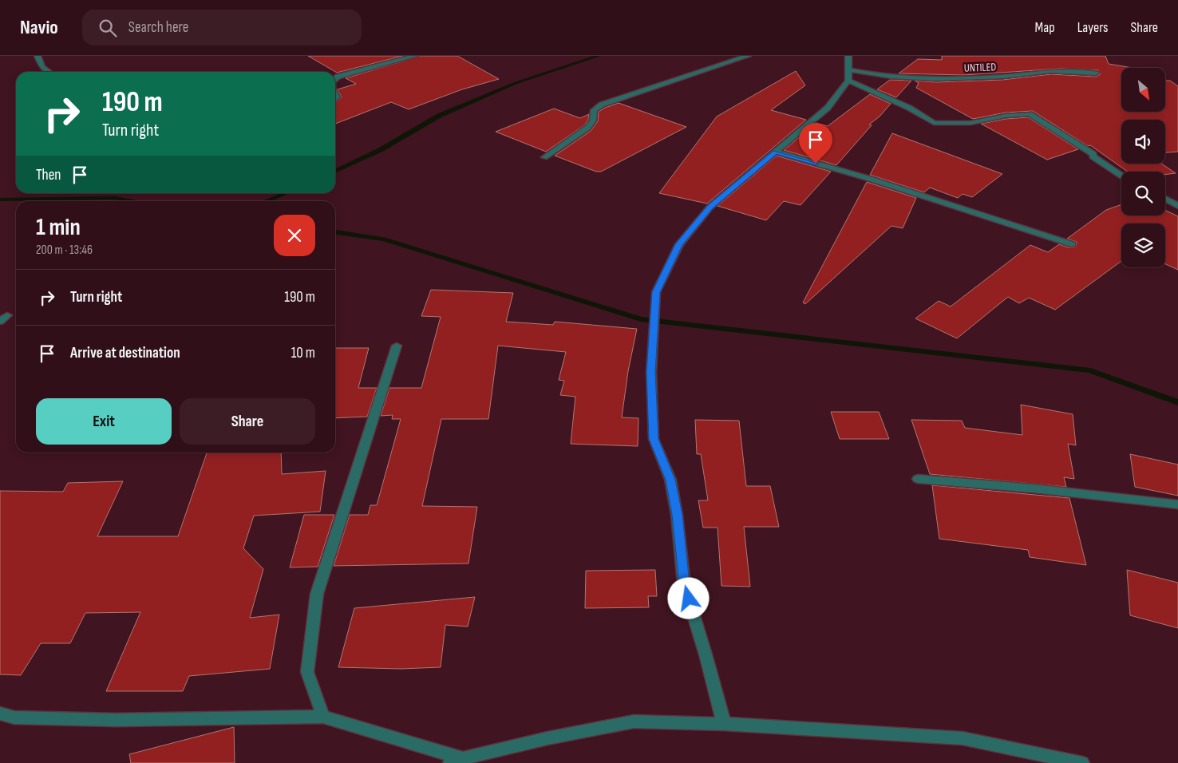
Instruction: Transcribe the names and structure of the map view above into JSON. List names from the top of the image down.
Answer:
{
  "streets": {
    "street": ["UNTILED"]
  },
  "north": "bottom right",
  "page": {
    "header": "Navio",
    "search": "Search here",
    "nav": ["Map", "Layers", "Share"],
    "turn": ["190 m", "Turn right"],
    "then": "Then",
    "heading": ["1 min", "200 m · 13:46"],
    "list": [
      {
        "name": "Turn right",
        "value": "190 m"
      },
      {
        "name": "Arrive at destination",
        "value": "10 m"
      }
    ],
    "buttons": ["Exit", "Share"]
  }
}
